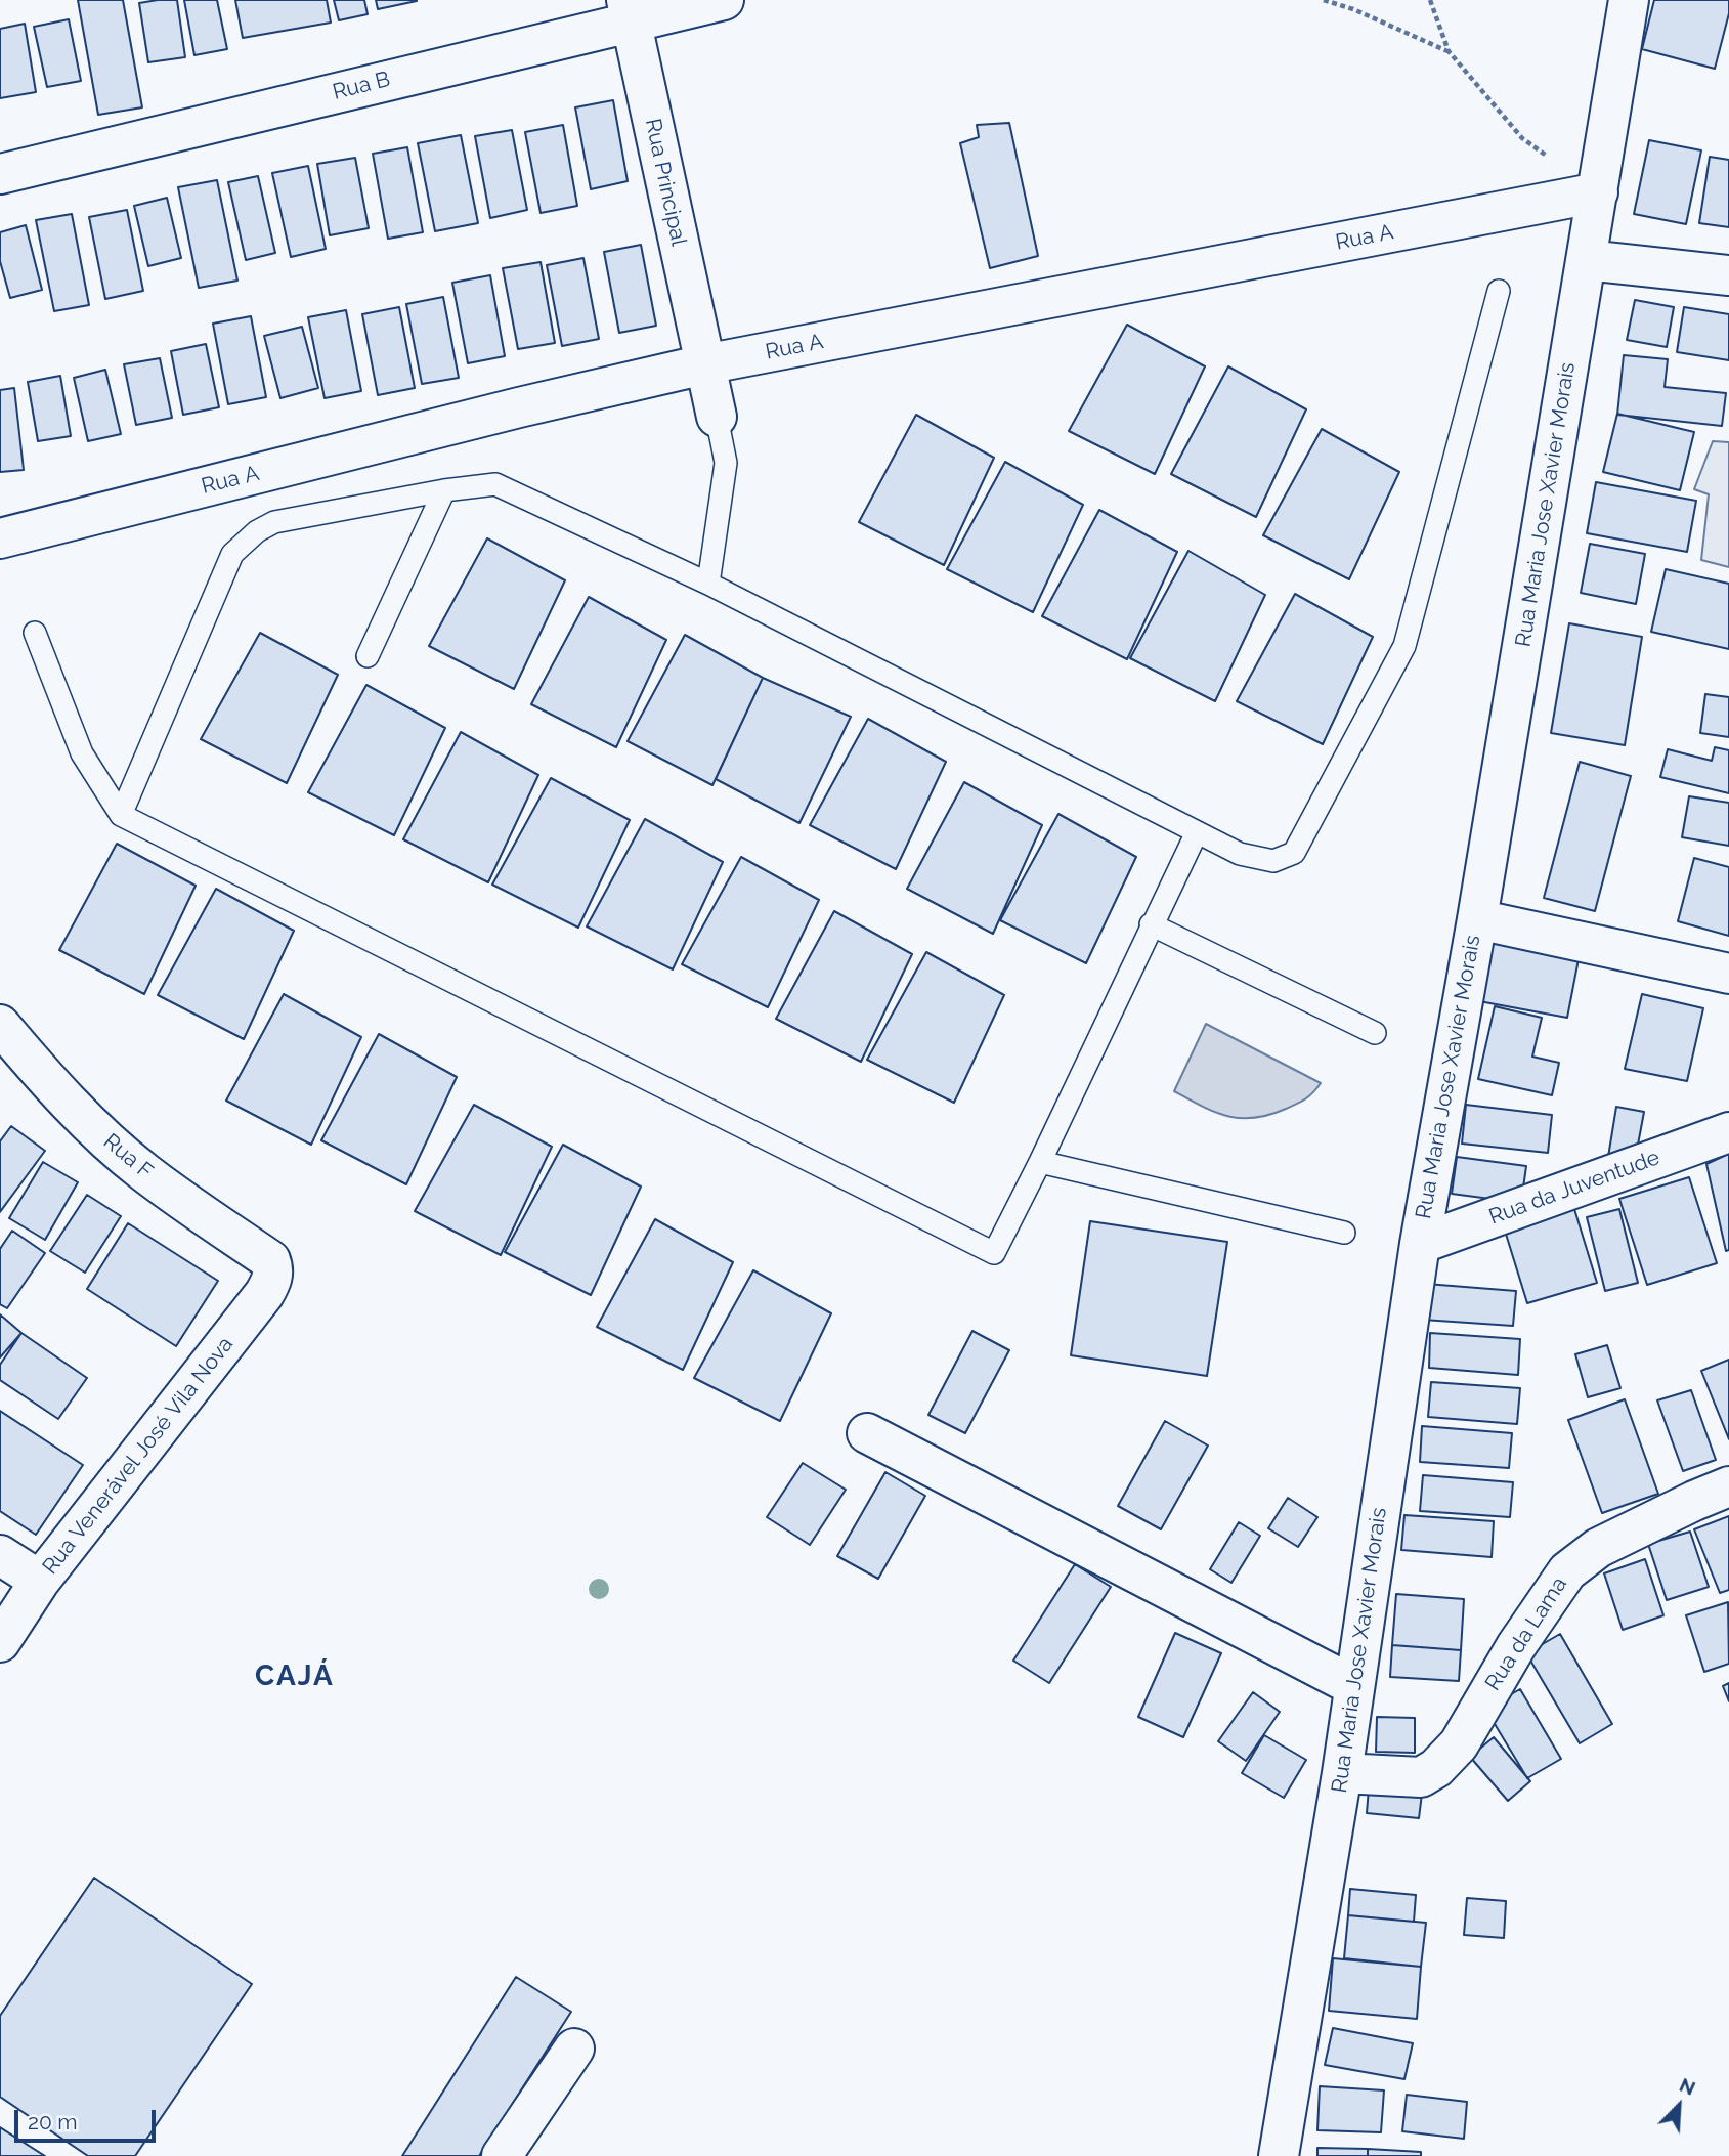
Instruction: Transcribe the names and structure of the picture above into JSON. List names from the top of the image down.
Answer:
{
  "streets": {
    "street": [
      "Rua B",
      "Rua Principal",
      "Rua A",
      "Rua Maria Jose Xavier Morais",
      "Rua F",
      "Rua da Juventude",
      "Rua Venerável José Vila Nova",
      "Rua da Lama"
    ]
  },
  "crossings": [
    ["Rua B", "Rua Principal"],
    ["Rua Principal", "Rua A"],
    ["Rua A", "Rua Maria Jose Xavier Morais"],
    ["Rua Maria Jose Xavier Morais", "Rua da Juventude"],
    ["Rua Maria Jose Xavier Morais", "Rua da Lama"],
    ["Rua F", "Rua Venerável José Vila Nova"]
  ],
  "districts": ["CAJÁ"],
  "scale_bar": "20 m",
  "north": "top right"
}
